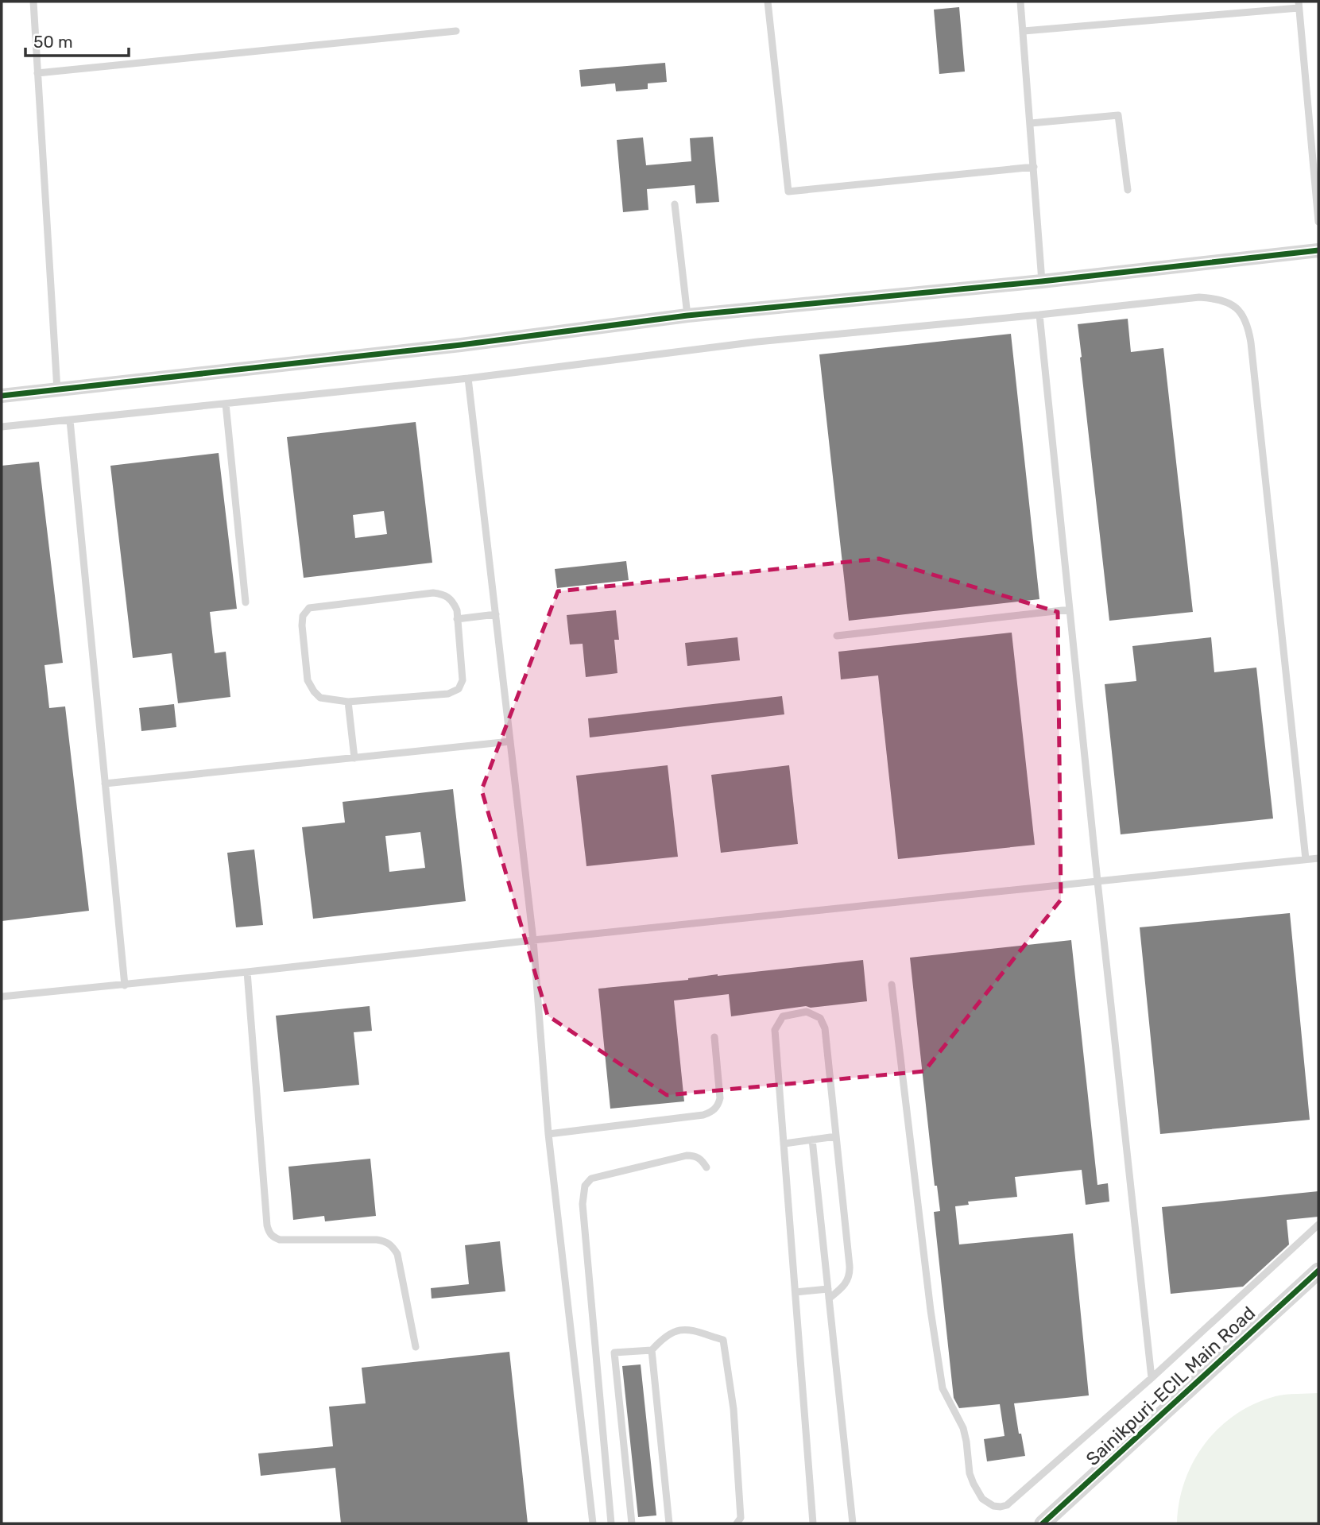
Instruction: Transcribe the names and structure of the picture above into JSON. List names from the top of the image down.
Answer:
{
  "streets": {
    "street": ["Sainikpuri-ECIL Main Road"]
  },
  "scale_bar": "50 m"
}
